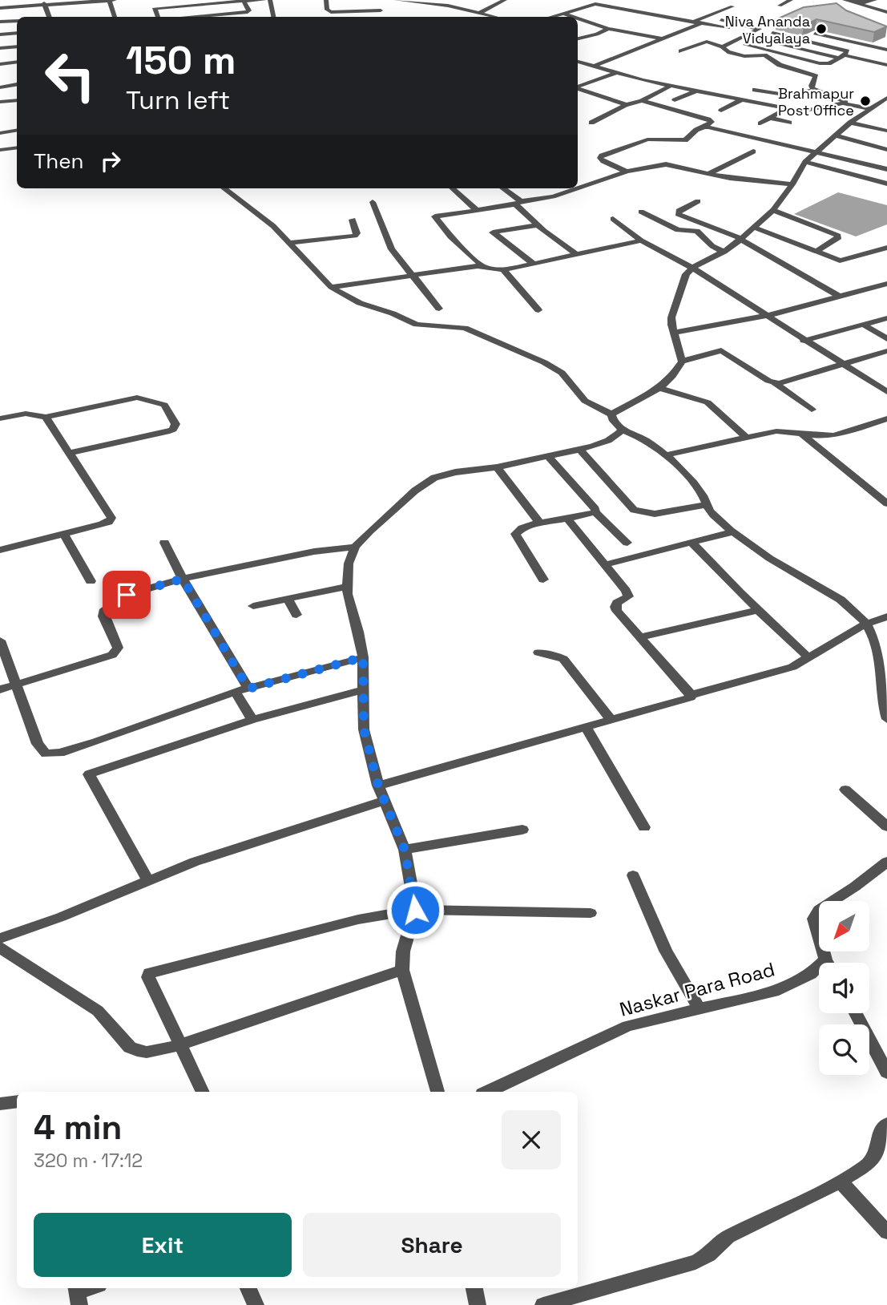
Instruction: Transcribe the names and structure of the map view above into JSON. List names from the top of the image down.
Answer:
{
  "streets": {
    "street": ["Naskar Para Road"]
  },
  "places": ["Niva Ananda Vidyalaya", "Brahmapur Post Office"],
  "north": "bottom left",
  "page": {
    "turn": ["150 m", "Turn left"],
    "then": "Then",
    "heading": ["4 min", "320 m · 17:12"],
    "buttons": ["Exit", "Share"]
  }
}
